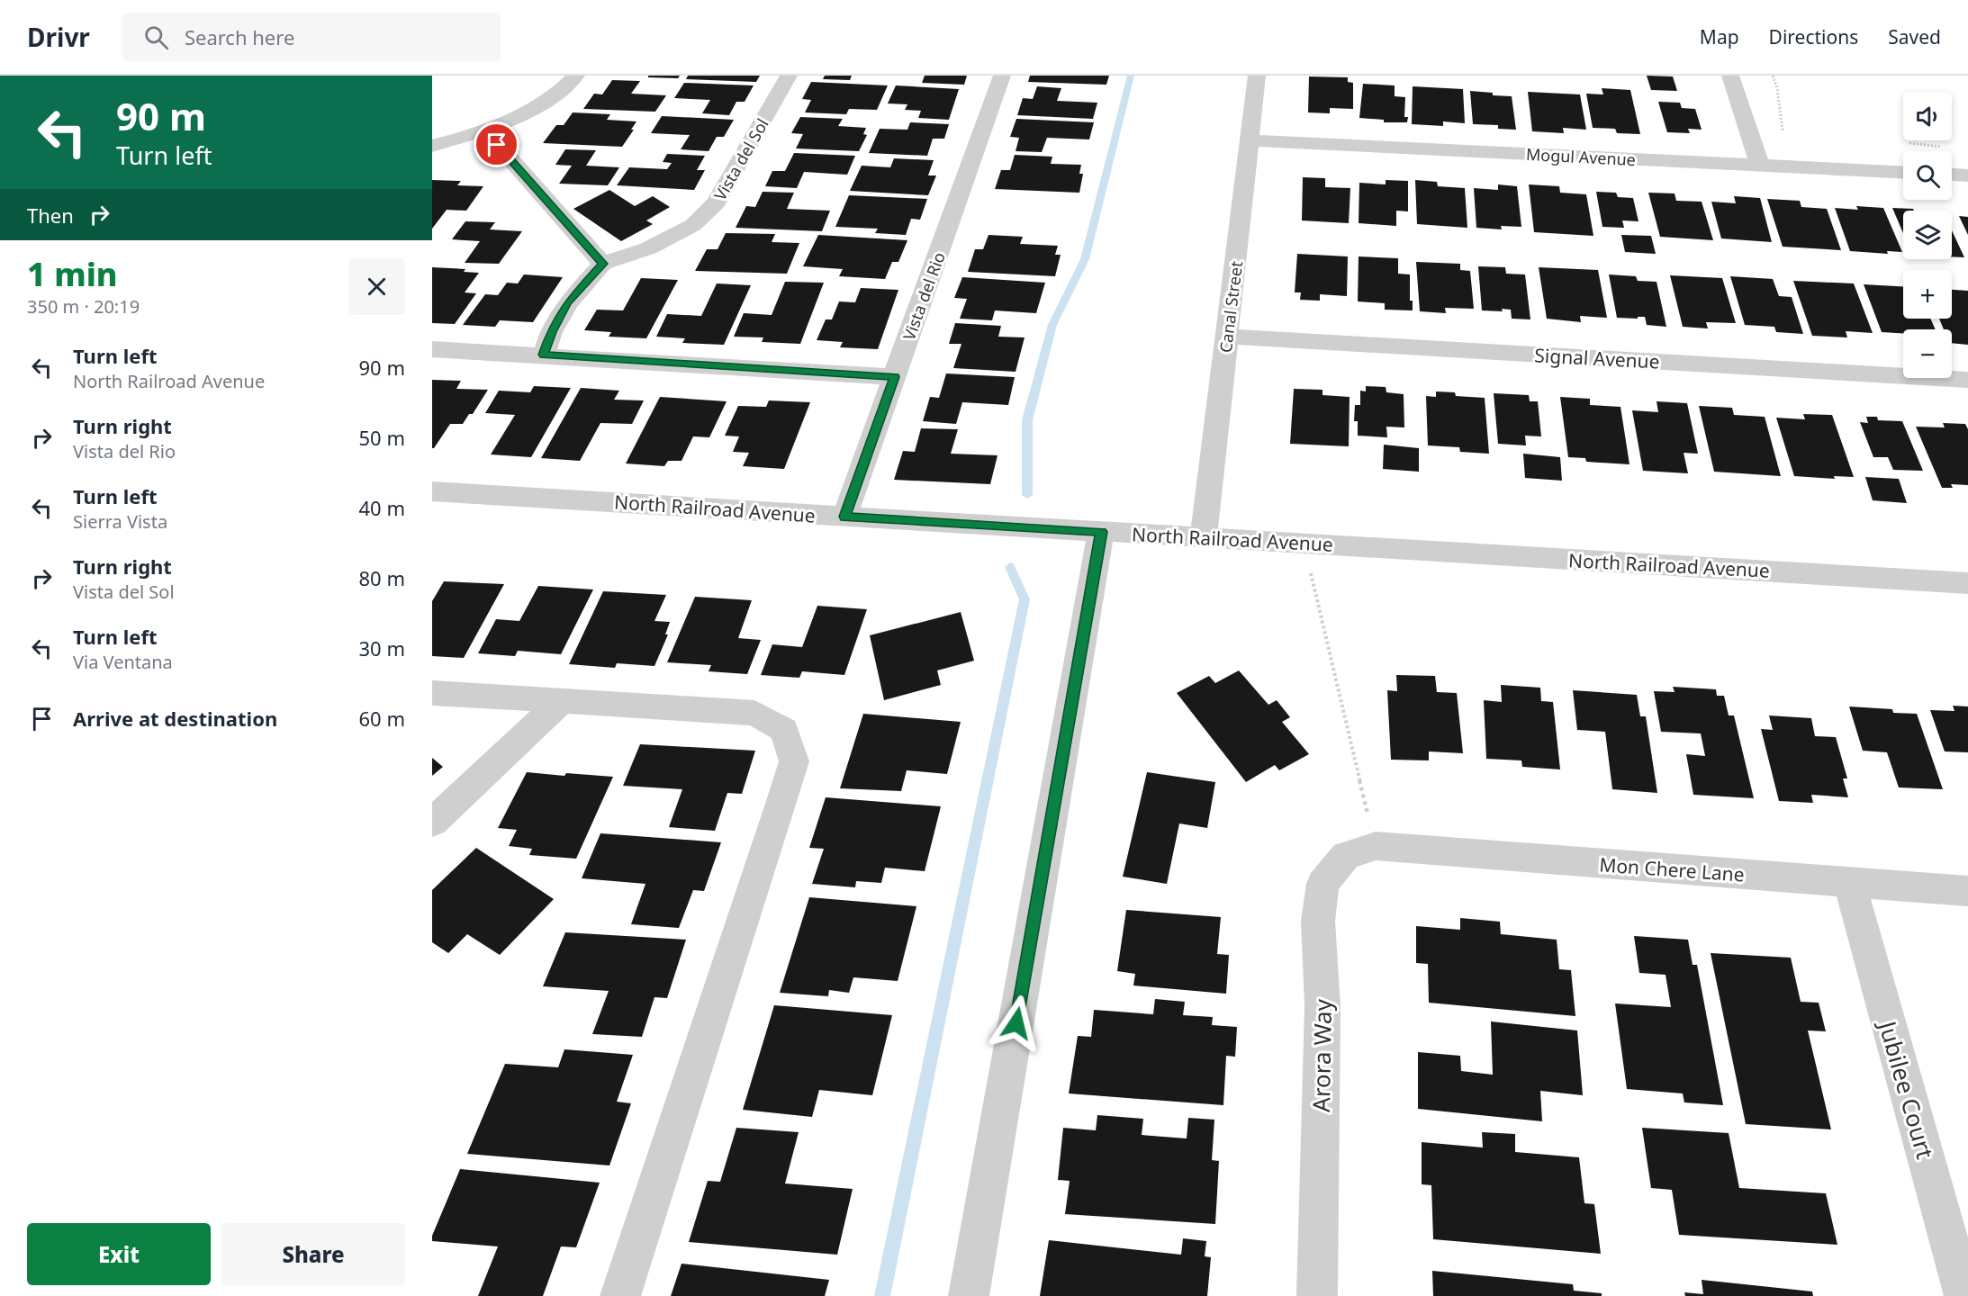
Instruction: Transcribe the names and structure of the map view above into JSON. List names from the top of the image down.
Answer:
{
  "streets": {
    "street": [
      "Mogul Avenue",
      "Vista del Sol",
      "Vista del Rio",
      "Canal Street",
      "Signal Avenue",
      "North Railroad Avenue",
      "Mon Chere Lane",
      "Arora Way",
      "Jubilee Court"
    ]
  },
  "crossings": [
    ["Mogul Avenue", "Canal Street"],
    ["Vista del Rio", "North Railroad Avenue"],
    ["Canal Street", "Signal Avenue"],
    ["Canal Street", "North Railroad Avenue"],
    ["Mon Chere Lane", "Arora Way"],
    ["Mon Chere Lane", "Jubilee Court"]
  ],
  "page": {
    "header": "Drivr",
    "search": "Search here",
    "nav": ["Map", "Directions", "Saved"],
    "turn": ["90 m", "Turn left"],
    "map_buttons": ["+", "−"],
    "then": "Then",
    "heading": ["1 min", "350 m · 20:19"],
    "list": [
      {
        "name": "Turn left",
        "note": "North Railroad Avenue",
        "value": "90 m"
      },
      {
        "name": "Turn right",
        "note": "Vista del Rio",
        "value": "50 m"
      },
      {
        "name": "Turn left",
        "note": "Sierra Vista",
        "value": "40 m"
      },
      {
        "name": "Turn right",
        "note": "Vista del Sol",
        "value": "80 m"
      },
      {
        "name": "Turn left",
        "note": "Via Ventana",
        "value": "30 m"
      },
      {
        "name": "Arrive at destination",
        "value": "60 m"
      }
    ],
    "buttons": ["Exit", "Share"]
  }
}
